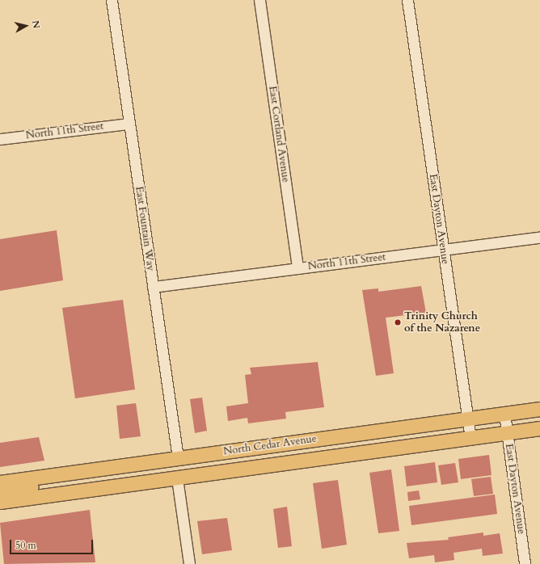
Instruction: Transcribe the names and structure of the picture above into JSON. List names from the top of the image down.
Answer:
{
  "streets": {
    "main road": ["North Cedar Avenue"],
    "street": [
      "North 11th Street",
      "East Cortland Avenue",
      "East Dayton Avenue",
      "East Fountain Way"
    ]
  },
  "crossings": [
    ["North 11th Street", "East Cortland Avenue"],
    ["North 11th Street", "East Dayton Avenue"],
    ["North 11th Street", "East Fountain Way"],
    ["East Dayton Avenue", "North Cedar Avenue"],
    ["East Fountain Way", "North Cedar Avenue"]
  ],
  "places": ["Trinity Church of the Nazarene"],
  "scale_bar": "50 m",
  "north": "right"
}
